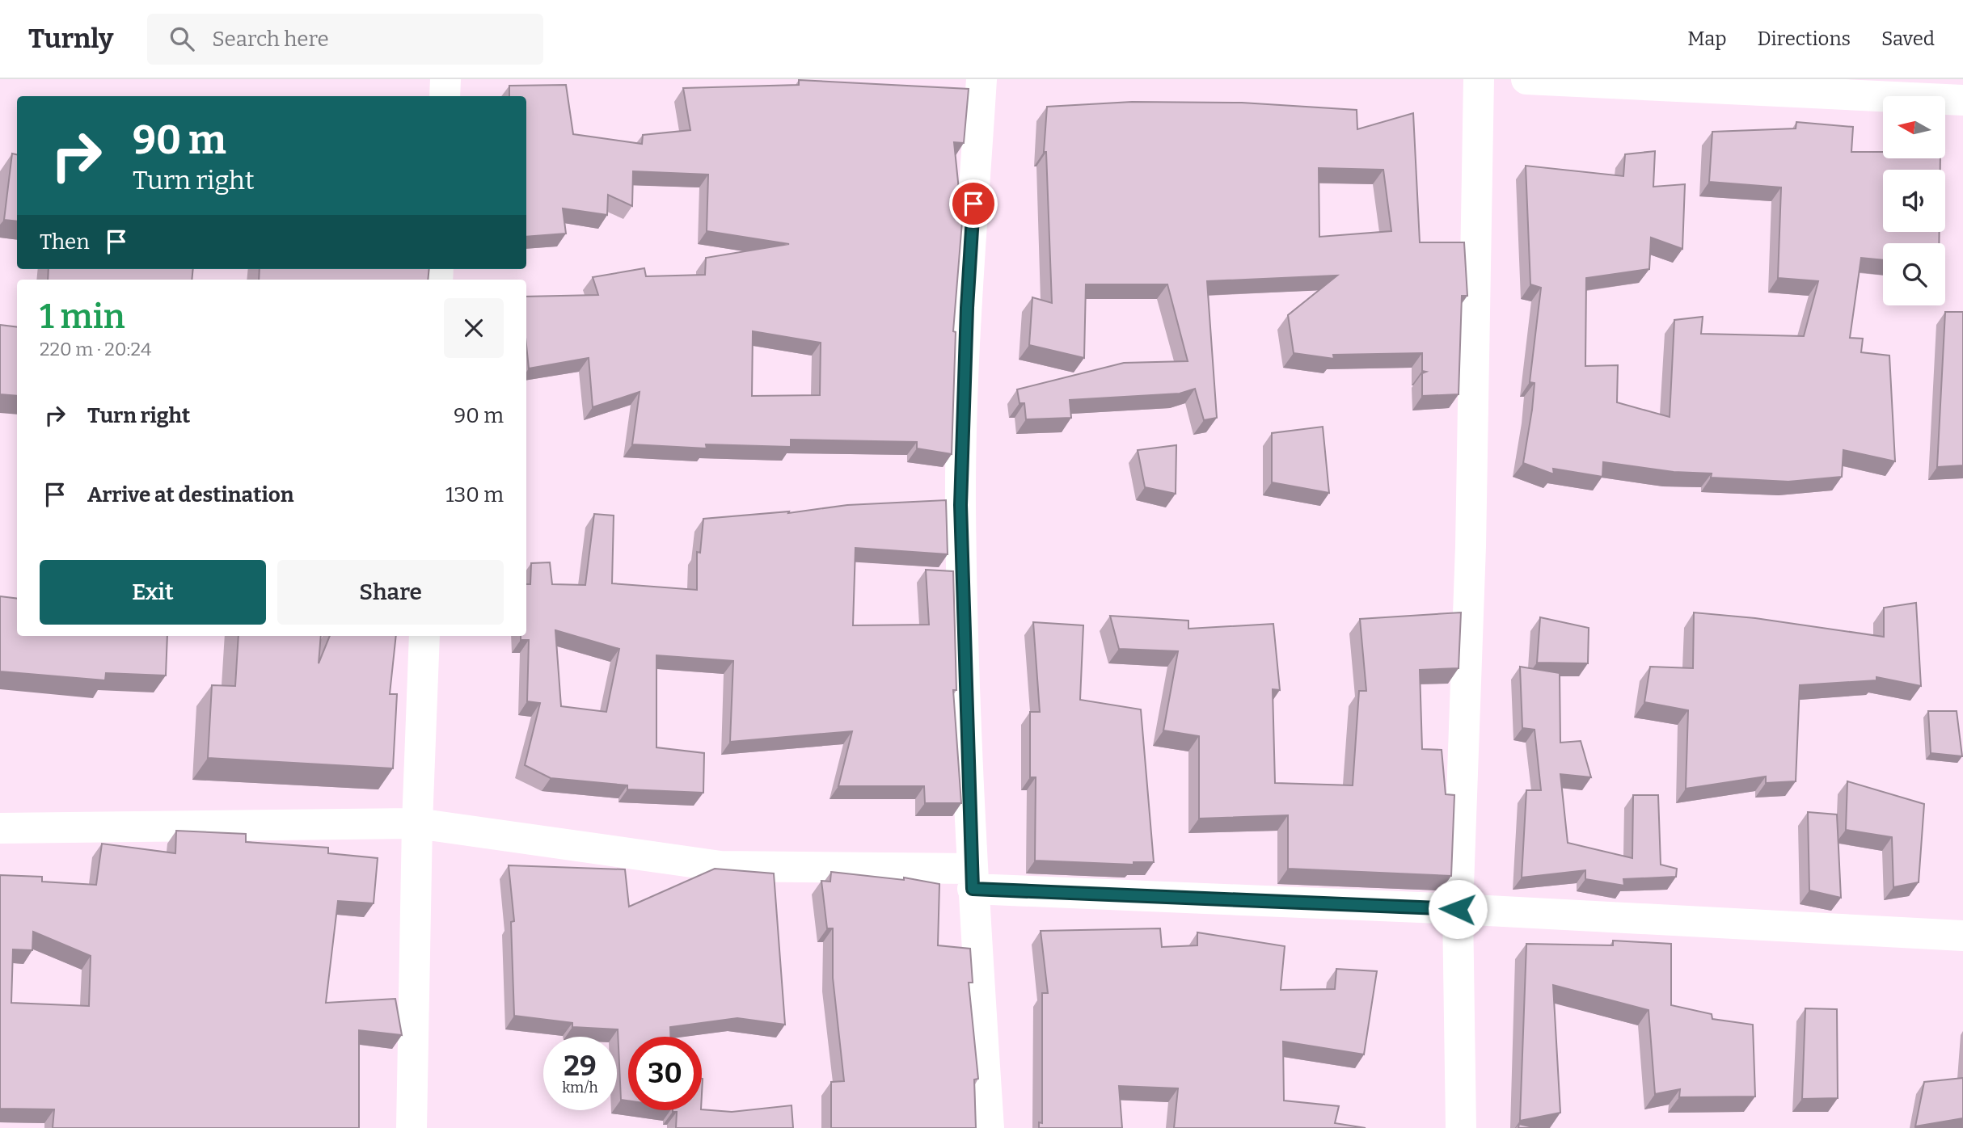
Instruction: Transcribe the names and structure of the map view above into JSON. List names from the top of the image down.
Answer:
{
  "north": "left",
  "page": {
    "header": "Turnly",
    "search": "Search here",
    "nav": ["Map", "Directions", "Saved"],
    "turn": ["90 m", "Turn right"],
    "then": "Then",
    "heading": ["1 min", "220 m · 20:24"],
    "list": [
      {
        "name": "Turn right",
        "value": "90 m"
      },
      {
        "name": "Arrive at destination",
        "value": "130 m"
      }
    ],
    "buttons": ["Exit", "Share"],
    "speed": "29 km/h",
    "limit": "30"
  }
}
